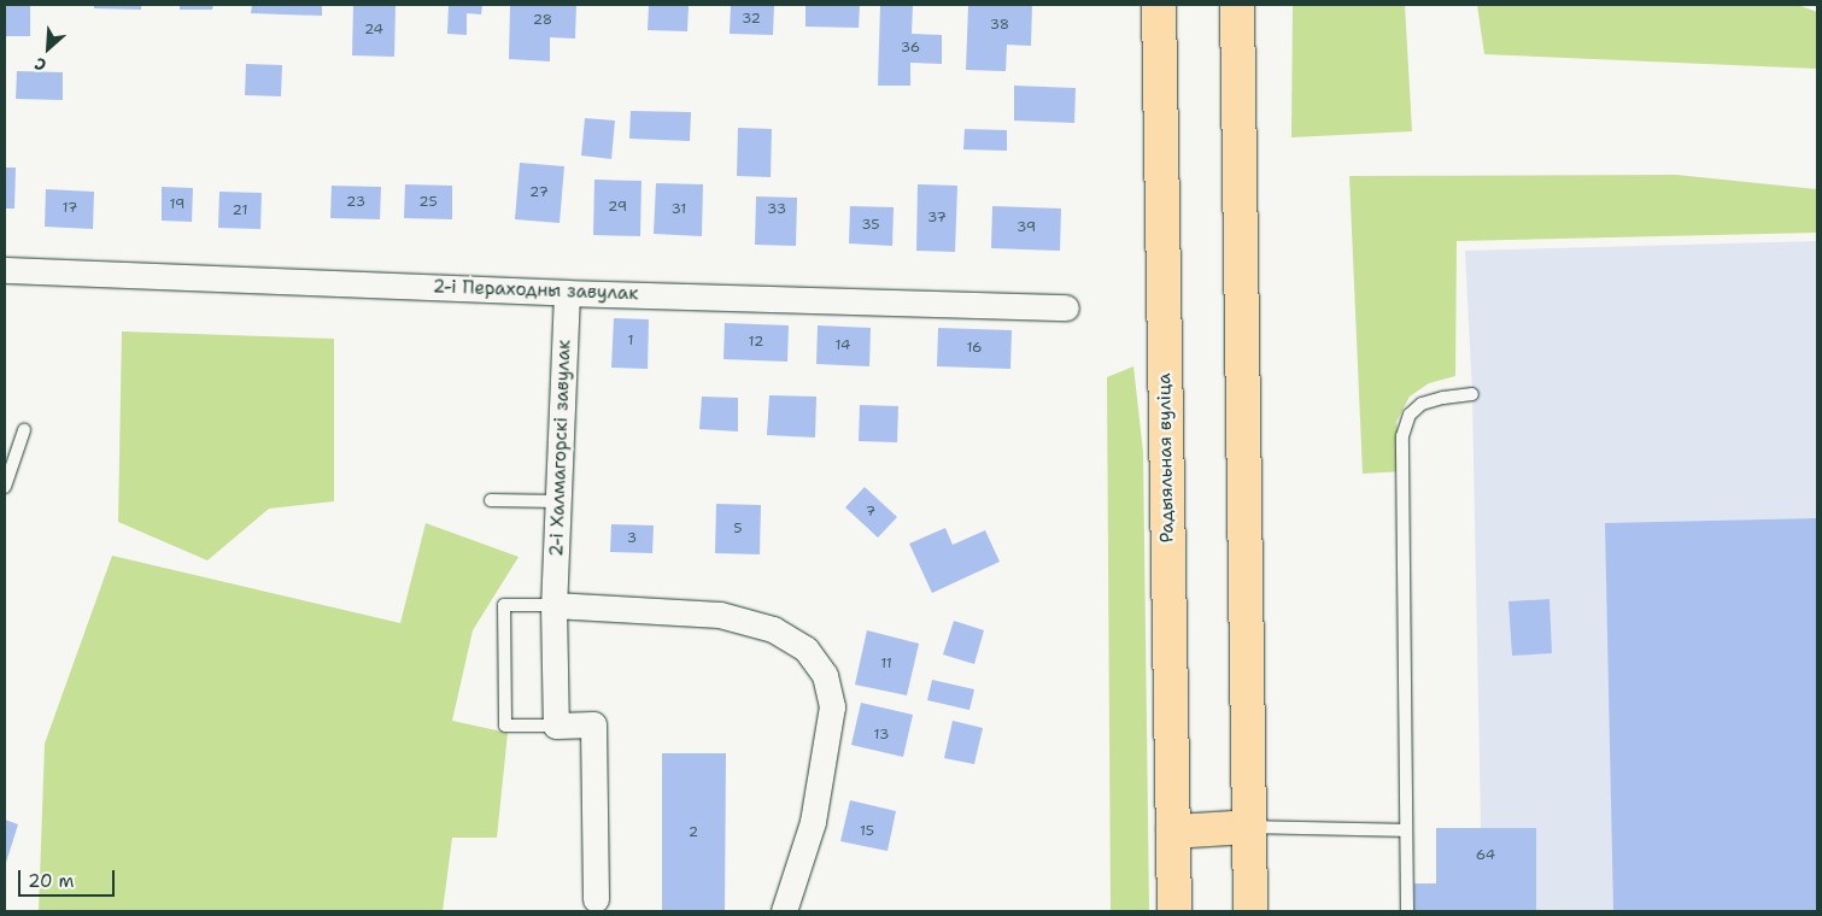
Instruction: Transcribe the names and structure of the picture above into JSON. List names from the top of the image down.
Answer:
{
  "streets": {
    "main road": ["Радыяльная вуліца"],
    "street": ["2-і Пераходны завулак", "2-і Халмагорскі завулак"]
  },
  "crossings": [
    ["2-і Пераходны завулак", "2-і Халмагорскі завулак"]
  ],
  "house_numbers": [
    "32",
    "28",
    "38",
    "24",
    "36",
    "27",
    "23",
    "25",
    "19",
    "29",
    "17",
    "31",
    "33",
    "21",
    "37",
    "35",
    "39",
    "1",
    "12",
    "14",
    "16",
    "7",
    "5",
    "3",
    "11",
    "13",
    "15",
    "2",
    "64"
  ],
  "scale_bar": "20 m",
  "north": "bottom left"
}
